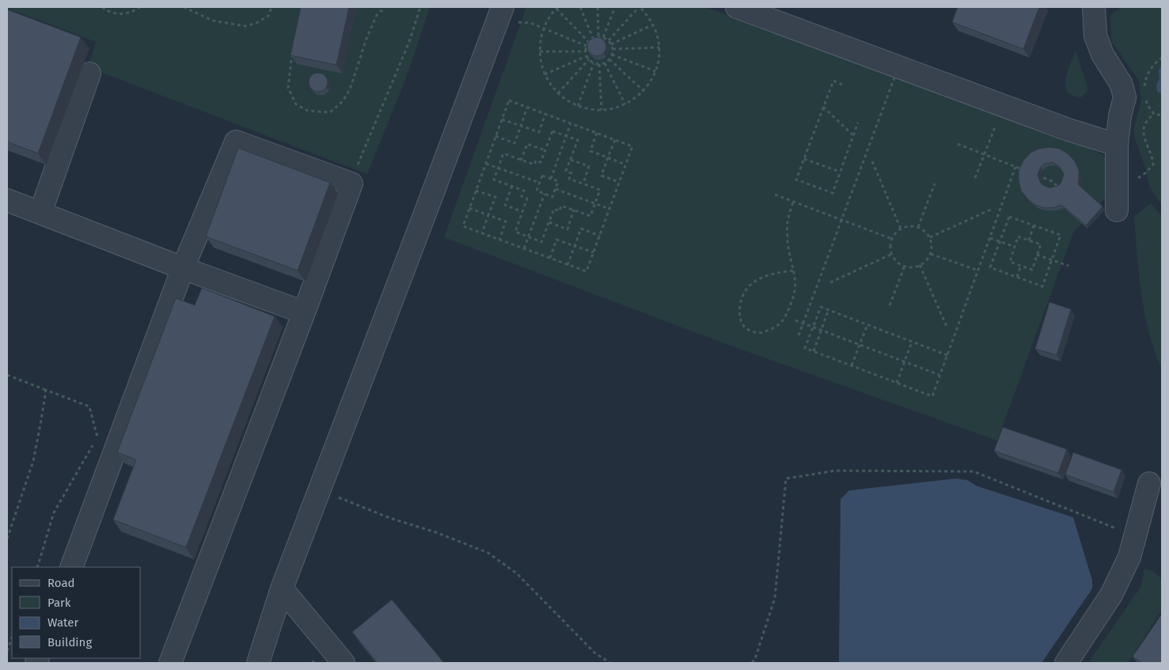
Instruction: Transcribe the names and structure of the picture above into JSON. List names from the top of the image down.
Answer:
{
  "legend": [
    "Road",
    "Park",
    "Water",
    "Building"
  ]
}
